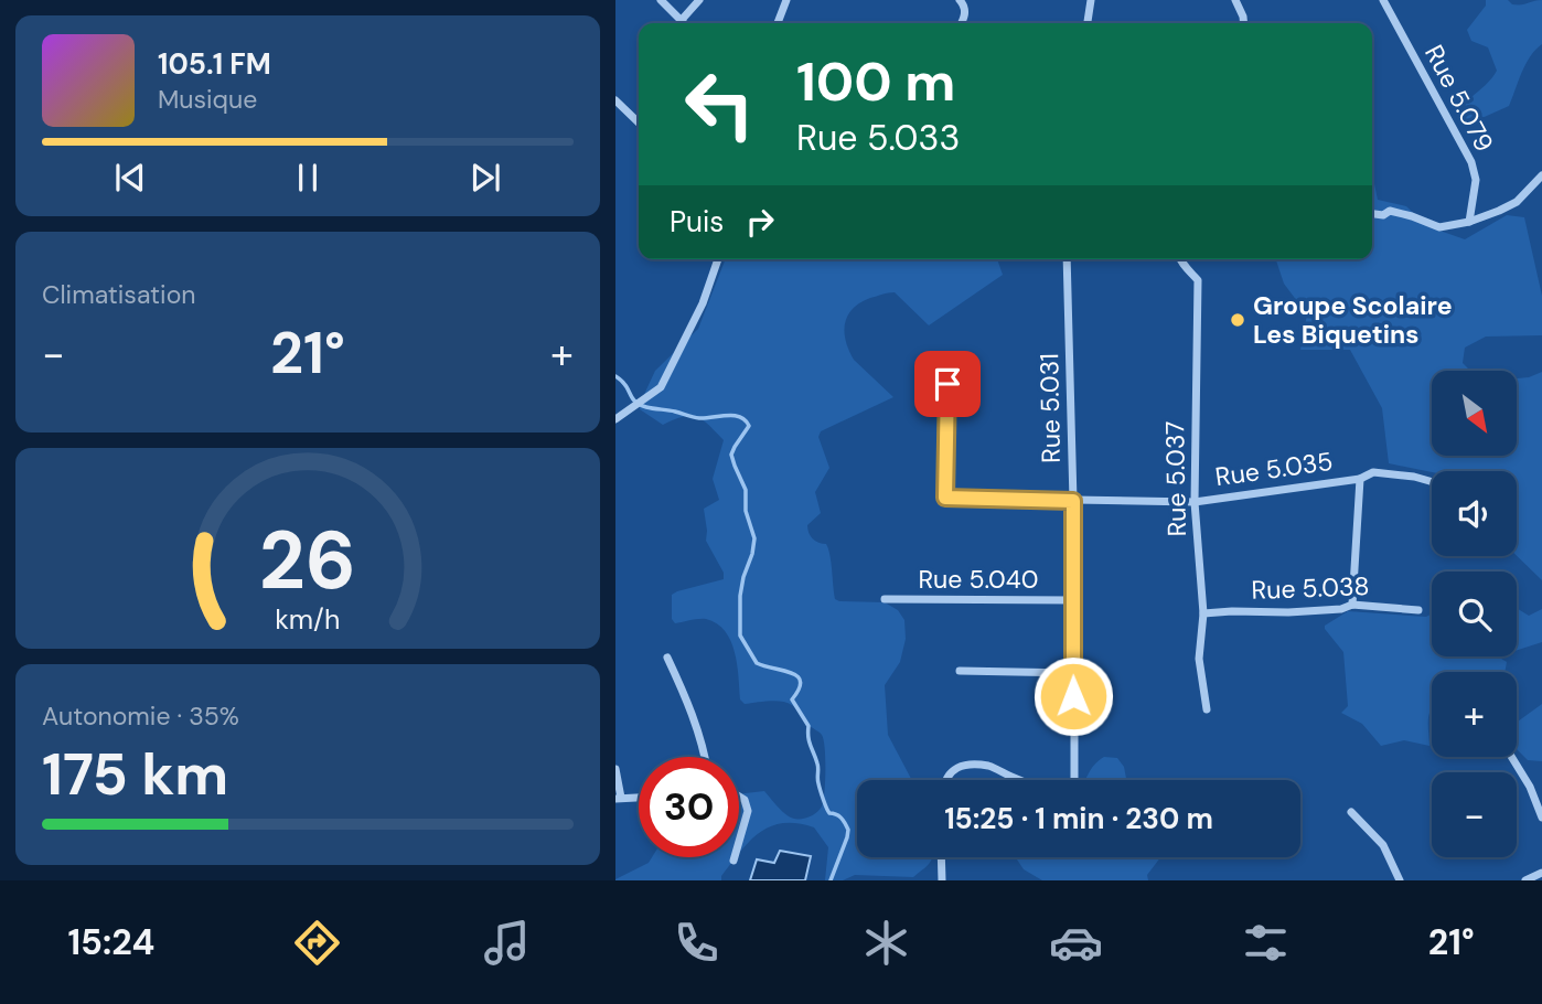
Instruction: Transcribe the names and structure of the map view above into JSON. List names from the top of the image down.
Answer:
{
  "streets": {
    "street": [
      "Rue 5.079",
      "Rue 5.031",
      "Rue 5.035",
      "Rue 5.037",
      "Rue 5.040",
      "Rue 5.038"
    ]
  },
  "crossings": [
    ["Rue 5.031", "Rue 5.035"],
    ["Rue 5.031", "Rue 5.040"],
    ["Rue 5.035", "Rue 5.037"],
    ["Rue 5.035", "Rue 5.038"],
    ["Rue 5.037", "Rue 5.038"]
  ],
  "places": ["Groupe Scolaire Les Biquetins"],
  "north": "bottom right",
  "page": {
    "turn": ["100 m", "Rue 5.033"],
    "song": ["105.1 FM", "Musique"],
    "then": "Puis",
    "tile": [
      "Climatisation",
      ["Autonomie · 35%", "175 km"]
    ],
    "heat": ["−", "21°", "+"],
    "map_buttons": ["+", "−"],
    "limit": "30",
    "trip": "15:25 · 1 min · 230 m",
    "tabs": ["15:24", "21°"],
    "gauge": ["26", "km/h"]
  }
}
